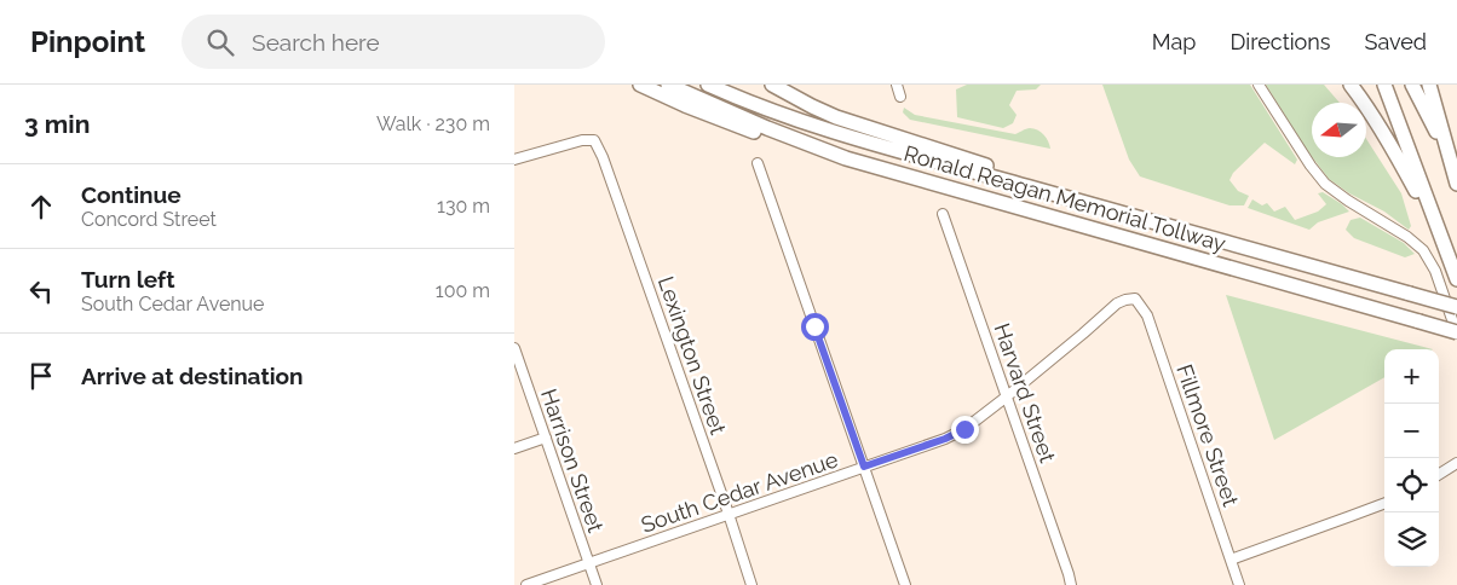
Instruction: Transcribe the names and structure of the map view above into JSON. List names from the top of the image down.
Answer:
{
  "streets": {
    "highway": ["Ronald Reagan Memorial Tollway"],
    "street": [
      "Lexington Street",
      "Harvard Street",
      "Fillmore Street",
      "Harrison Street",
      "South Cedar Avenue"
    ]
  },
  "crossings": [
    ["Lexington Street", "South Cedar Avenue"],
    ["Harvard Street", "South Cedar Avenue"],
    ["Fillmore Street", "South Cedar Avenue"],
    ["Harrison Street", "South Cedar Avenue"]
  ],
  "north": "left",
  "page": {
    "header": "Pinpoint",
    "search": "Search here",
    "nav": ["Map", "Directions", "Saved"],
    "heading": ["3 min", "Walk · 230 m"],
    "list": [
      ["Continue", "Concord Street", "130 m"],
      ["Turn left", "South Cedar Avenue", "100 m"],
      "Arrive at destination"
    ],
    "map_buttons": ["+", "−"]
  }
}
